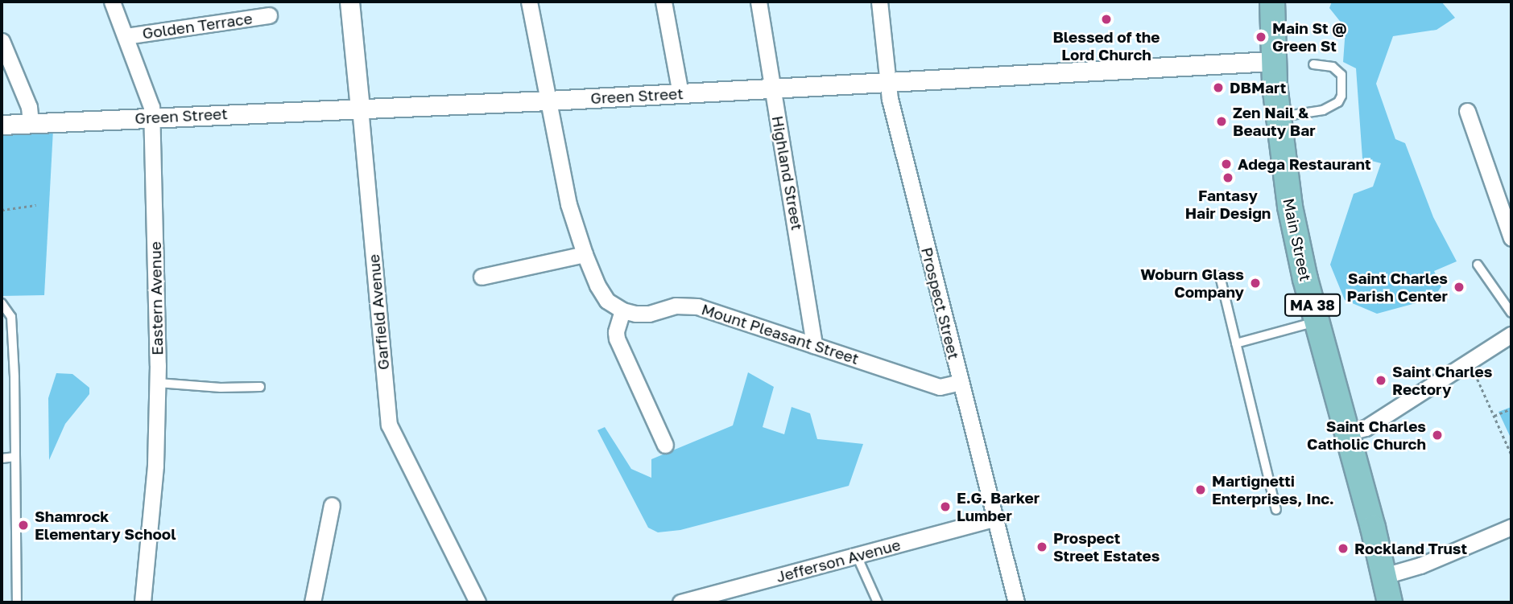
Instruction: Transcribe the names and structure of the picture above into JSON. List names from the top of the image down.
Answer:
{
  "streets": {
    "main road": ["Main Street", "MA 38"],
    "street": [
      "Golden Terrace",
      "Green Street",
      "Highland Street",
      "Eastern Avenue",
      "Prospect Street",
      "Garfield Avenue",
      "Mount Pleasant Street",
      "Jefferson Avenue"
    ]
  },
  "crossings": [
    ["Golden Terrace", "Eastern Avenue"],
    ["Green Street", "Highland Street"],
    ["Green Street", "Main Street"],
    ["Green Street", "Eastern Avenue"],
    ["Green Street", "Prospect Street"],
    ["Green Street", "Garfield Avenue"],
    ["Highland Street", "Mount Pleasant Street"],
    ["Prospect Street", "Mount Pleasant Street"],
    ["Prospect Street", "Jefferson Avenue"]
  ],
  "places": [
    "Blessed of the Lord Church",
    "Main St @ Green St",
    "DBMart",
    "Zen Nail & Beauty Bar",
    "Adega Restaurant",
    "Fantasy Hair Design",
    "Woburn Glass Company",
    "Saint Charles Parish Center",
    "Saint Charles Rectory",
    "Saint Charles Catholic Church",
    "Martignetti Enterprises, Inc.",
    "E.G. Barker Lumber",
    "Shamrock Elementary School",
    "Prospect Street Estates",
    "Rockland Trust"
  ]
}
